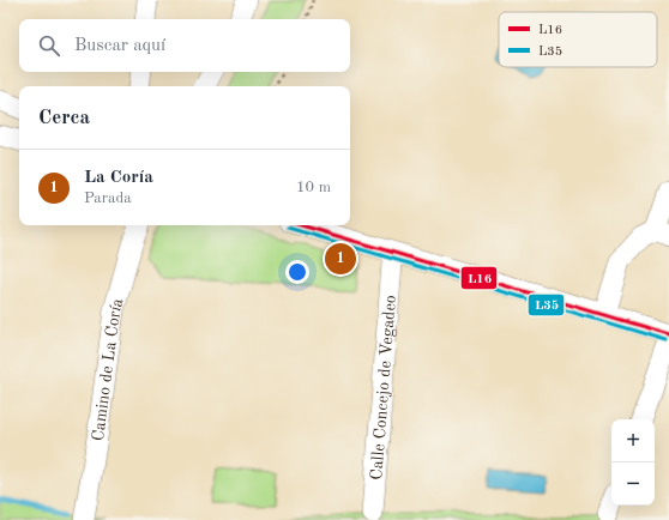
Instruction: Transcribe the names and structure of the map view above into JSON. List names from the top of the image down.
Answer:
{
  "streets": {
    "street": ["Camino de La Coría", "Calle Concejo de Vegadeo"]
  },
  "lines": ["transit line L16", "transit line L35"],
  "legend": ["L16", "L35"],
  "page": {
    "search": "Buscar aquí",
    "heading": "Cerca",
    "list": [
      {
        "mark": "1",
        "name": "La Coría",
        "note": "Parada",
        "value": "10 m"
      }
    ],
    "pins": "1",
    "map_buttons": ["+", "−"]
  }
}
